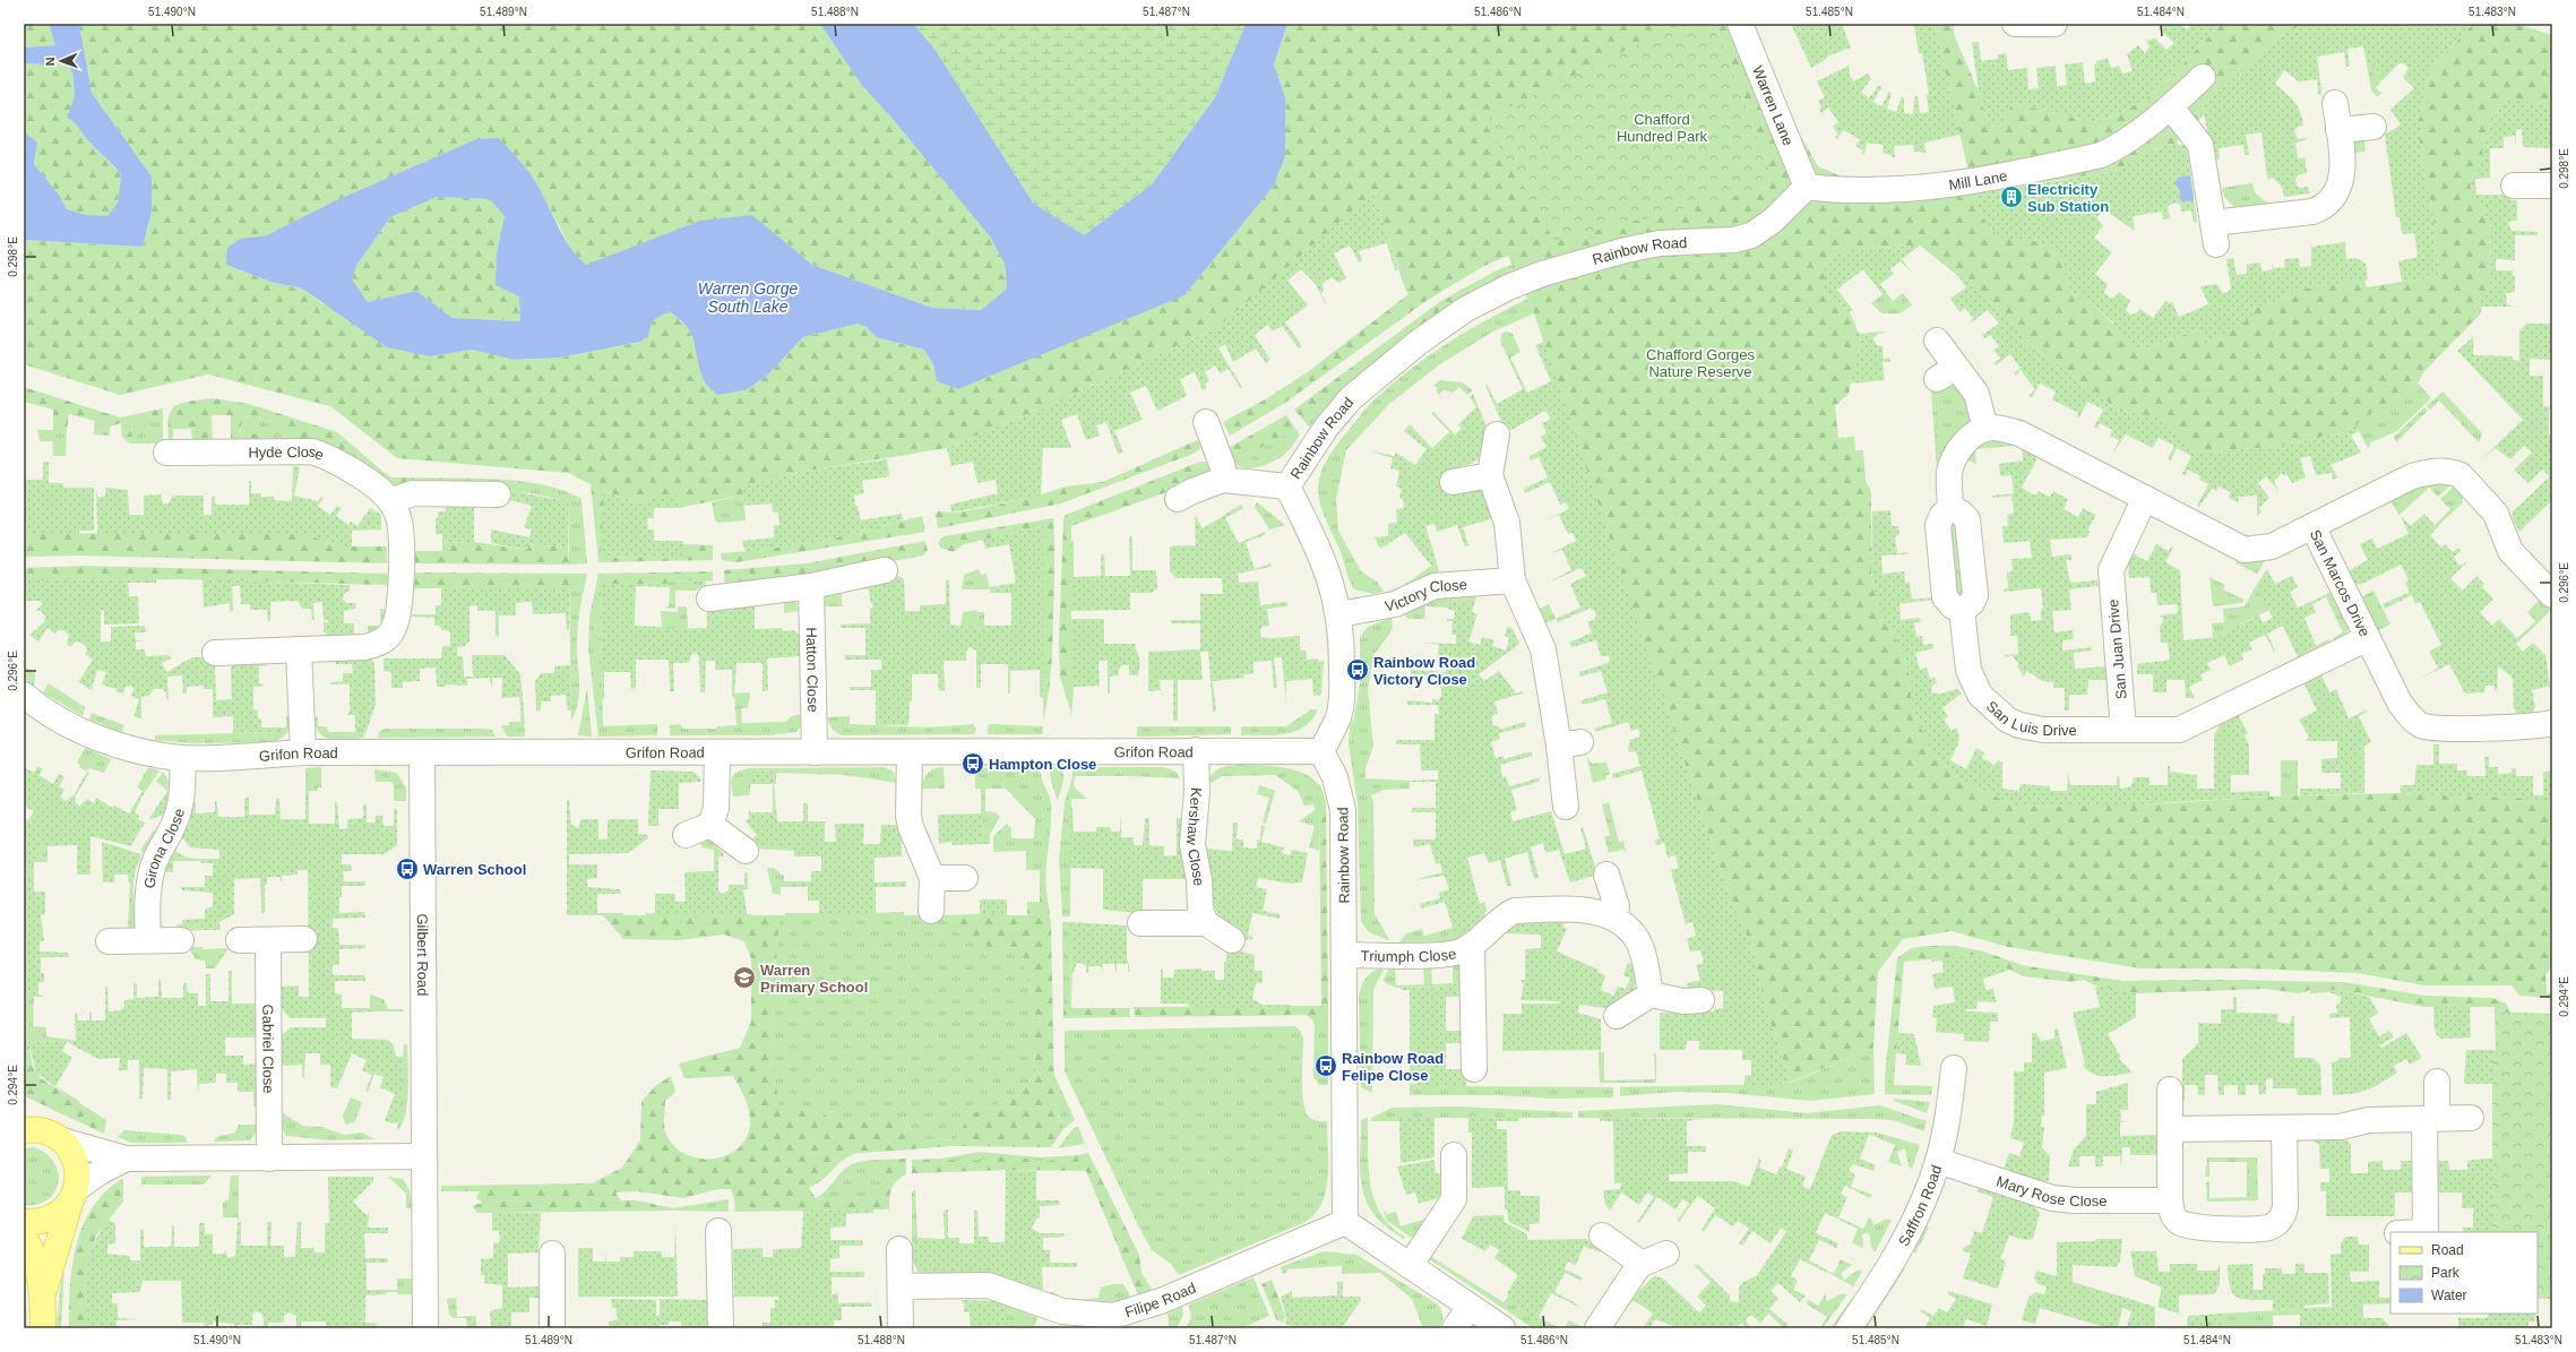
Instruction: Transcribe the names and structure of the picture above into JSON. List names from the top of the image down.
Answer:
{
  "streets": {
    "street": [
      "Warren Lane",
      "Mill Lane",
      "Rainbow Road",
      "Hyde Close",
      "San Marcos Drive",
      "Victory Close",
      "San Juan Drive",
      "Hatton Close",
      "San Luis Drive",
      "Grifon Road",
      "Kershaw Close",
      "Girona Close",
      "Triumph Close",
      "Gilbert Road",
      "Gabriel Close",
      "Mary Rose Close",
      "Saffron Road",
      "Filipe Road"
    ]
  },
  "crossings": [
    ["Warren Lane", "Mill Lane"],
    ["Warren Lane", "Rainbow Road"],
    ["Mill Lane", "Rainbow Road"],
    ["Rainbow Road", "Victory Close"],
    ["Rainbow Road", "Grifon Road"],
    ["Rainbow Road", "Triumph Close"],
    ["Rainbow Road", "Filipe Road"],
    ["San Juan Drive", "San Luis Drive"],
    ["Hatton Close", "Grifon Road"],
    ["Grifon Road", "Kershaw Close"],
    ["Grifon Road", "Girona Close"],
    ["Grifon Road", "Gilbert Road"],
    ["Mary Rose Close", "Saffron Road"]
  ],
  "water": ["Warren Gorge South Lake"],
  "parks": ["Chafford Hundred Park", "Chafford Gorges Nature Reserve"],
  "places": {
    "building": ["Electricity Sub Station"],
    "bus stop": [
      "Rainbow Road Victory Close",
      "Hampton Close",
      "Warren School",
      "Rainbow Road Felipe Close"
    ],
    "school or university": ["Warren Primary School"]
  },
  "legend": ["Road", "Park", "Water"],
  "north": "left",
  "coordinates": [
    "51.490°N",
    "51.489°N",
    "51.488°N",
    "51.487°N",
    "51.486°N",
    "51.485°N",
    "51.484°N",
    "51.483°N",
    "0.298°E",
    "0.296°E",
    "0.294°E"
  ]
}
